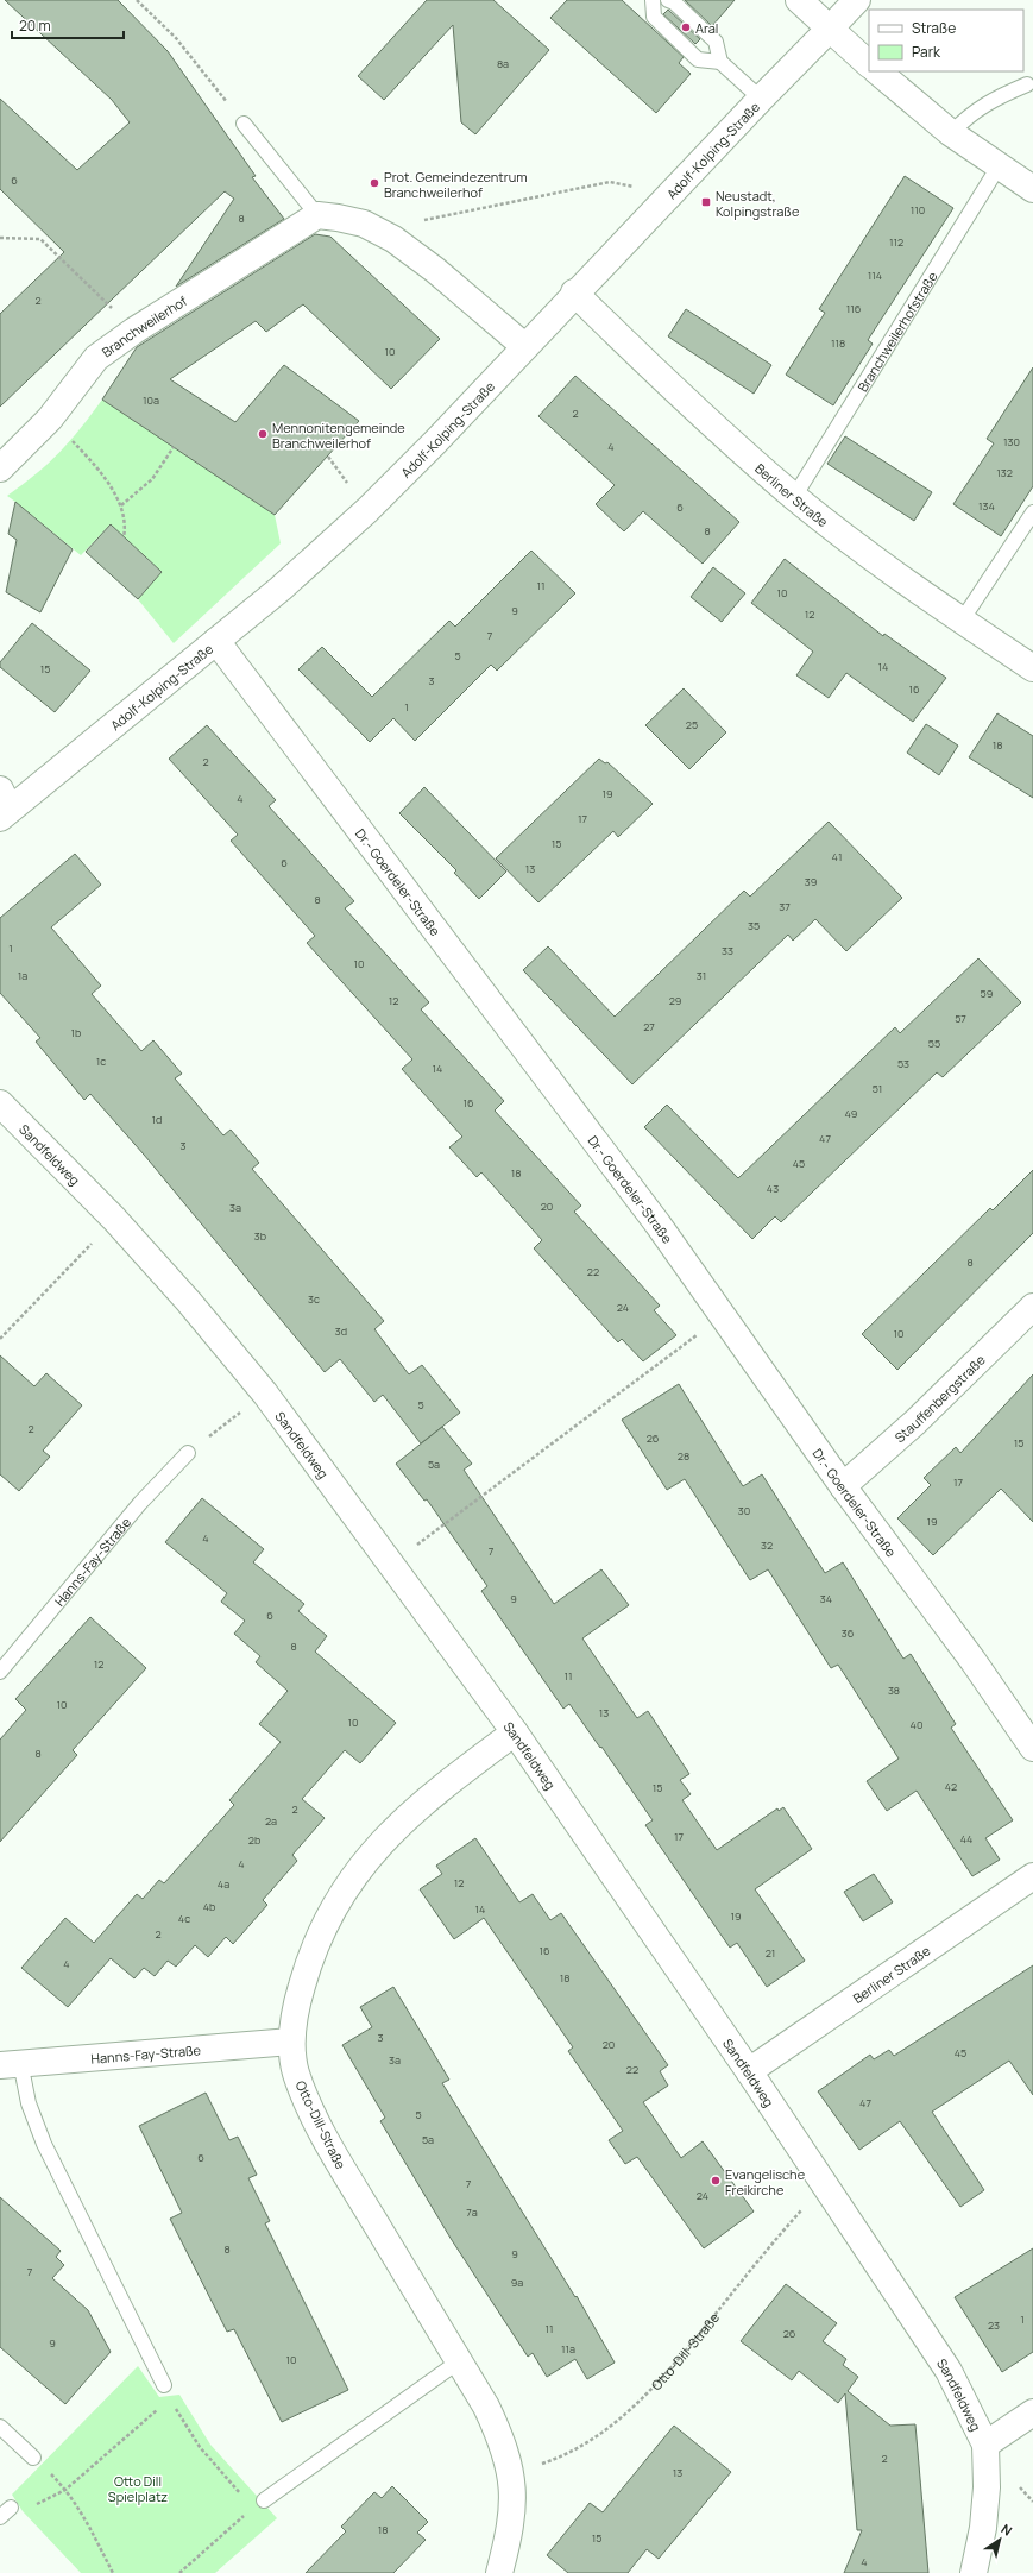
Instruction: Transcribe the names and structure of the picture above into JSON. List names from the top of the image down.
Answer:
{
  "streets": {
    "street": [
      "Adolf-Kolping-Straße",
      "Branchweilerhof",
      "Berliner Straße",
      "Dr.- Goerdeler-Straße",
      "Sandfeldweg",
      "Stauffenbergstraße",
      "Hanns-Fay-Straße",
      "Otto-Dill-Straße"
    ],
    "lane": ["Branchweilerhofstraße"]
  },
  "crossings": [
    ["Adolf-Kolping-Straße", "Berliner Straße"],
    ["Adolf-Kolping-Straße", "Dr.- Goerdeler-Straße"],
    ["Branchweilerhofstraße", "Berliner Straße"],
    ["Berliner Straße", "Sandfeldweg"],
    ["Dr.- Goerdeler-Straße", "Stauffenbergstraße"],
    ["Sandfeldweg", "Otto-Dill-Straße"],
    ["Hanns-Fay-Straße", "Otto-Dill-Straße"]
  ],
  "parks": ["Otto Dill Spielplatz"],
  "places": {
    "other": [
      "Aral",
      "Prot. Gemeindezentrum Branchweilerhof",
      "Mennonitengemeinde Branchweilerhof",
      "Evangelische Freikirche"
    ],
    "transit": ["Neustadt, Kolpingstraße"]
  },
  "house_numbers": [
    "8a",
    "6",
    "110",
    "8",
    "112",
    "114",
    "2",
    "116",
    "118",
    "10",
    "10a",
    "2",
    "130",
    "4",
    "132",
    "134",
    "6",
    "8",
    "11",
    "10",
    "9",
    "12",
    "7",
    "5",
    "14",
    "15",
    "3",
    "16",
    "1",
    "25",
    "18",
    "2",
    "19",
    "4",
    "17",
    "15",
    "41",
    "6",
    "13",
    "39",
    "8",
    "37",
    "35",
    "1",
    "33",
    "10",
    "1a",
    "31",
    "59",
    "12",
    "29",
    "57",
    "27",
    "1b",
    "55",
    "1c",
    "53",
    "14",
    "51",
    "16",
    "49",
    "1d",
    "47",
    "3",
    "45",
    "18",
    "43",
    "20",
    "3a",
    "3b",
    "8",
    "22",
    "3c",
    "24",
    "3d",
    "10",
    "5",
    "2",
    "26",
    "15",
    "28",
    "5a",
    "17",
    "30",
    "19",
    "4",
    "32",
    "7",
    "9",
    "34",
    "6",
    "36",
    "8",
    "12",
    "11",
    "38",
    "10",
    "13",
    "10",
    "40",
    "8",
    "42",
    "15",
    "2",
    "2a",
    "17",
    "44",
    "2b",
    "4",
    "12",
    "4a",
    "4b",
    "14",
    "19",
    "4c",
    "2",
    "16",
    "21",
    "4",
    "18",
    "3",
    "20",
    "45",
    "3a",
    "22",
    "47",
    "5",
    "5a",
    "6",
    "7",
    "24",
    "7a",
    "8",
    "9",
    "7",
    "9a",
    "1",
    "23",
    "11",
    "26",
    "9",
    "11a",
    "10",
    "2",
    "13",
    "18",
    "15",
    "4"
  ],
  "legend": ["Straße", "Park"],
  "scale_bar": "20 m",
  "north": "top right"
}
